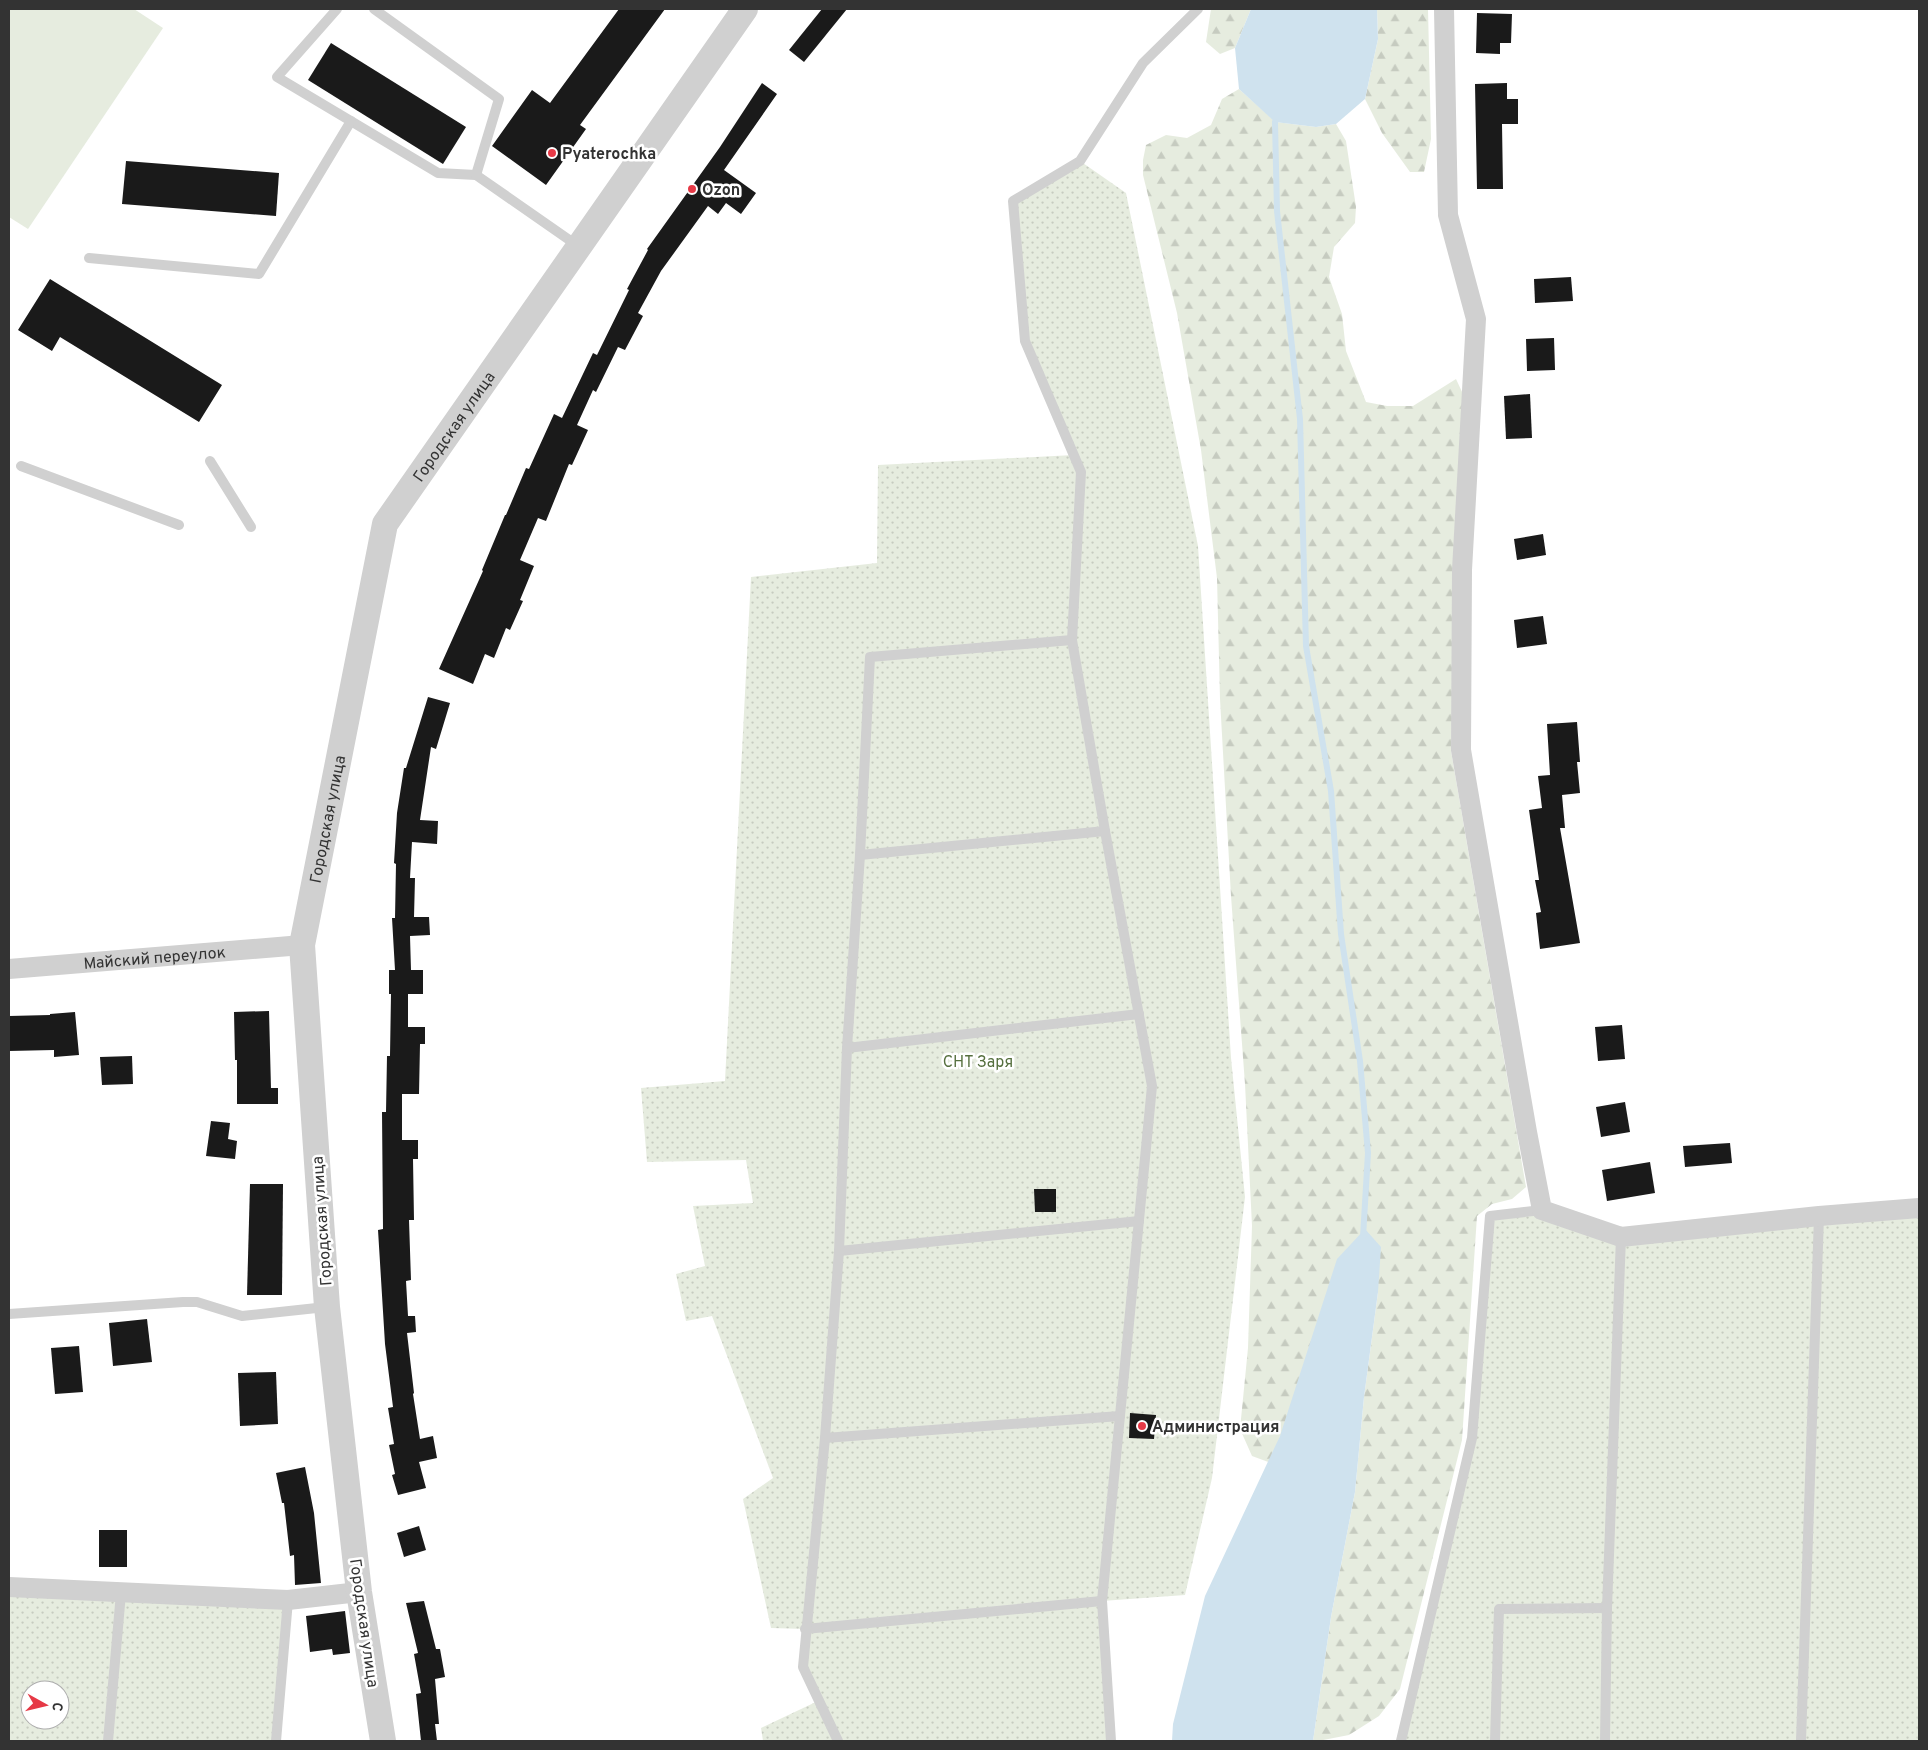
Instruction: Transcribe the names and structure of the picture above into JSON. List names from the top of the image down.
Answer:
{
  "streets": {
    "street": ["Городская улица", "Майский переулок"]
  },
  "crossings": [
    ["Городская улица", "Майский переулок"]
  ],
  "parks": ["СНТ Заря"],
  "places": ["Pyaterochka", "Ozon", "Администрация"],
  "north": "right"
}
